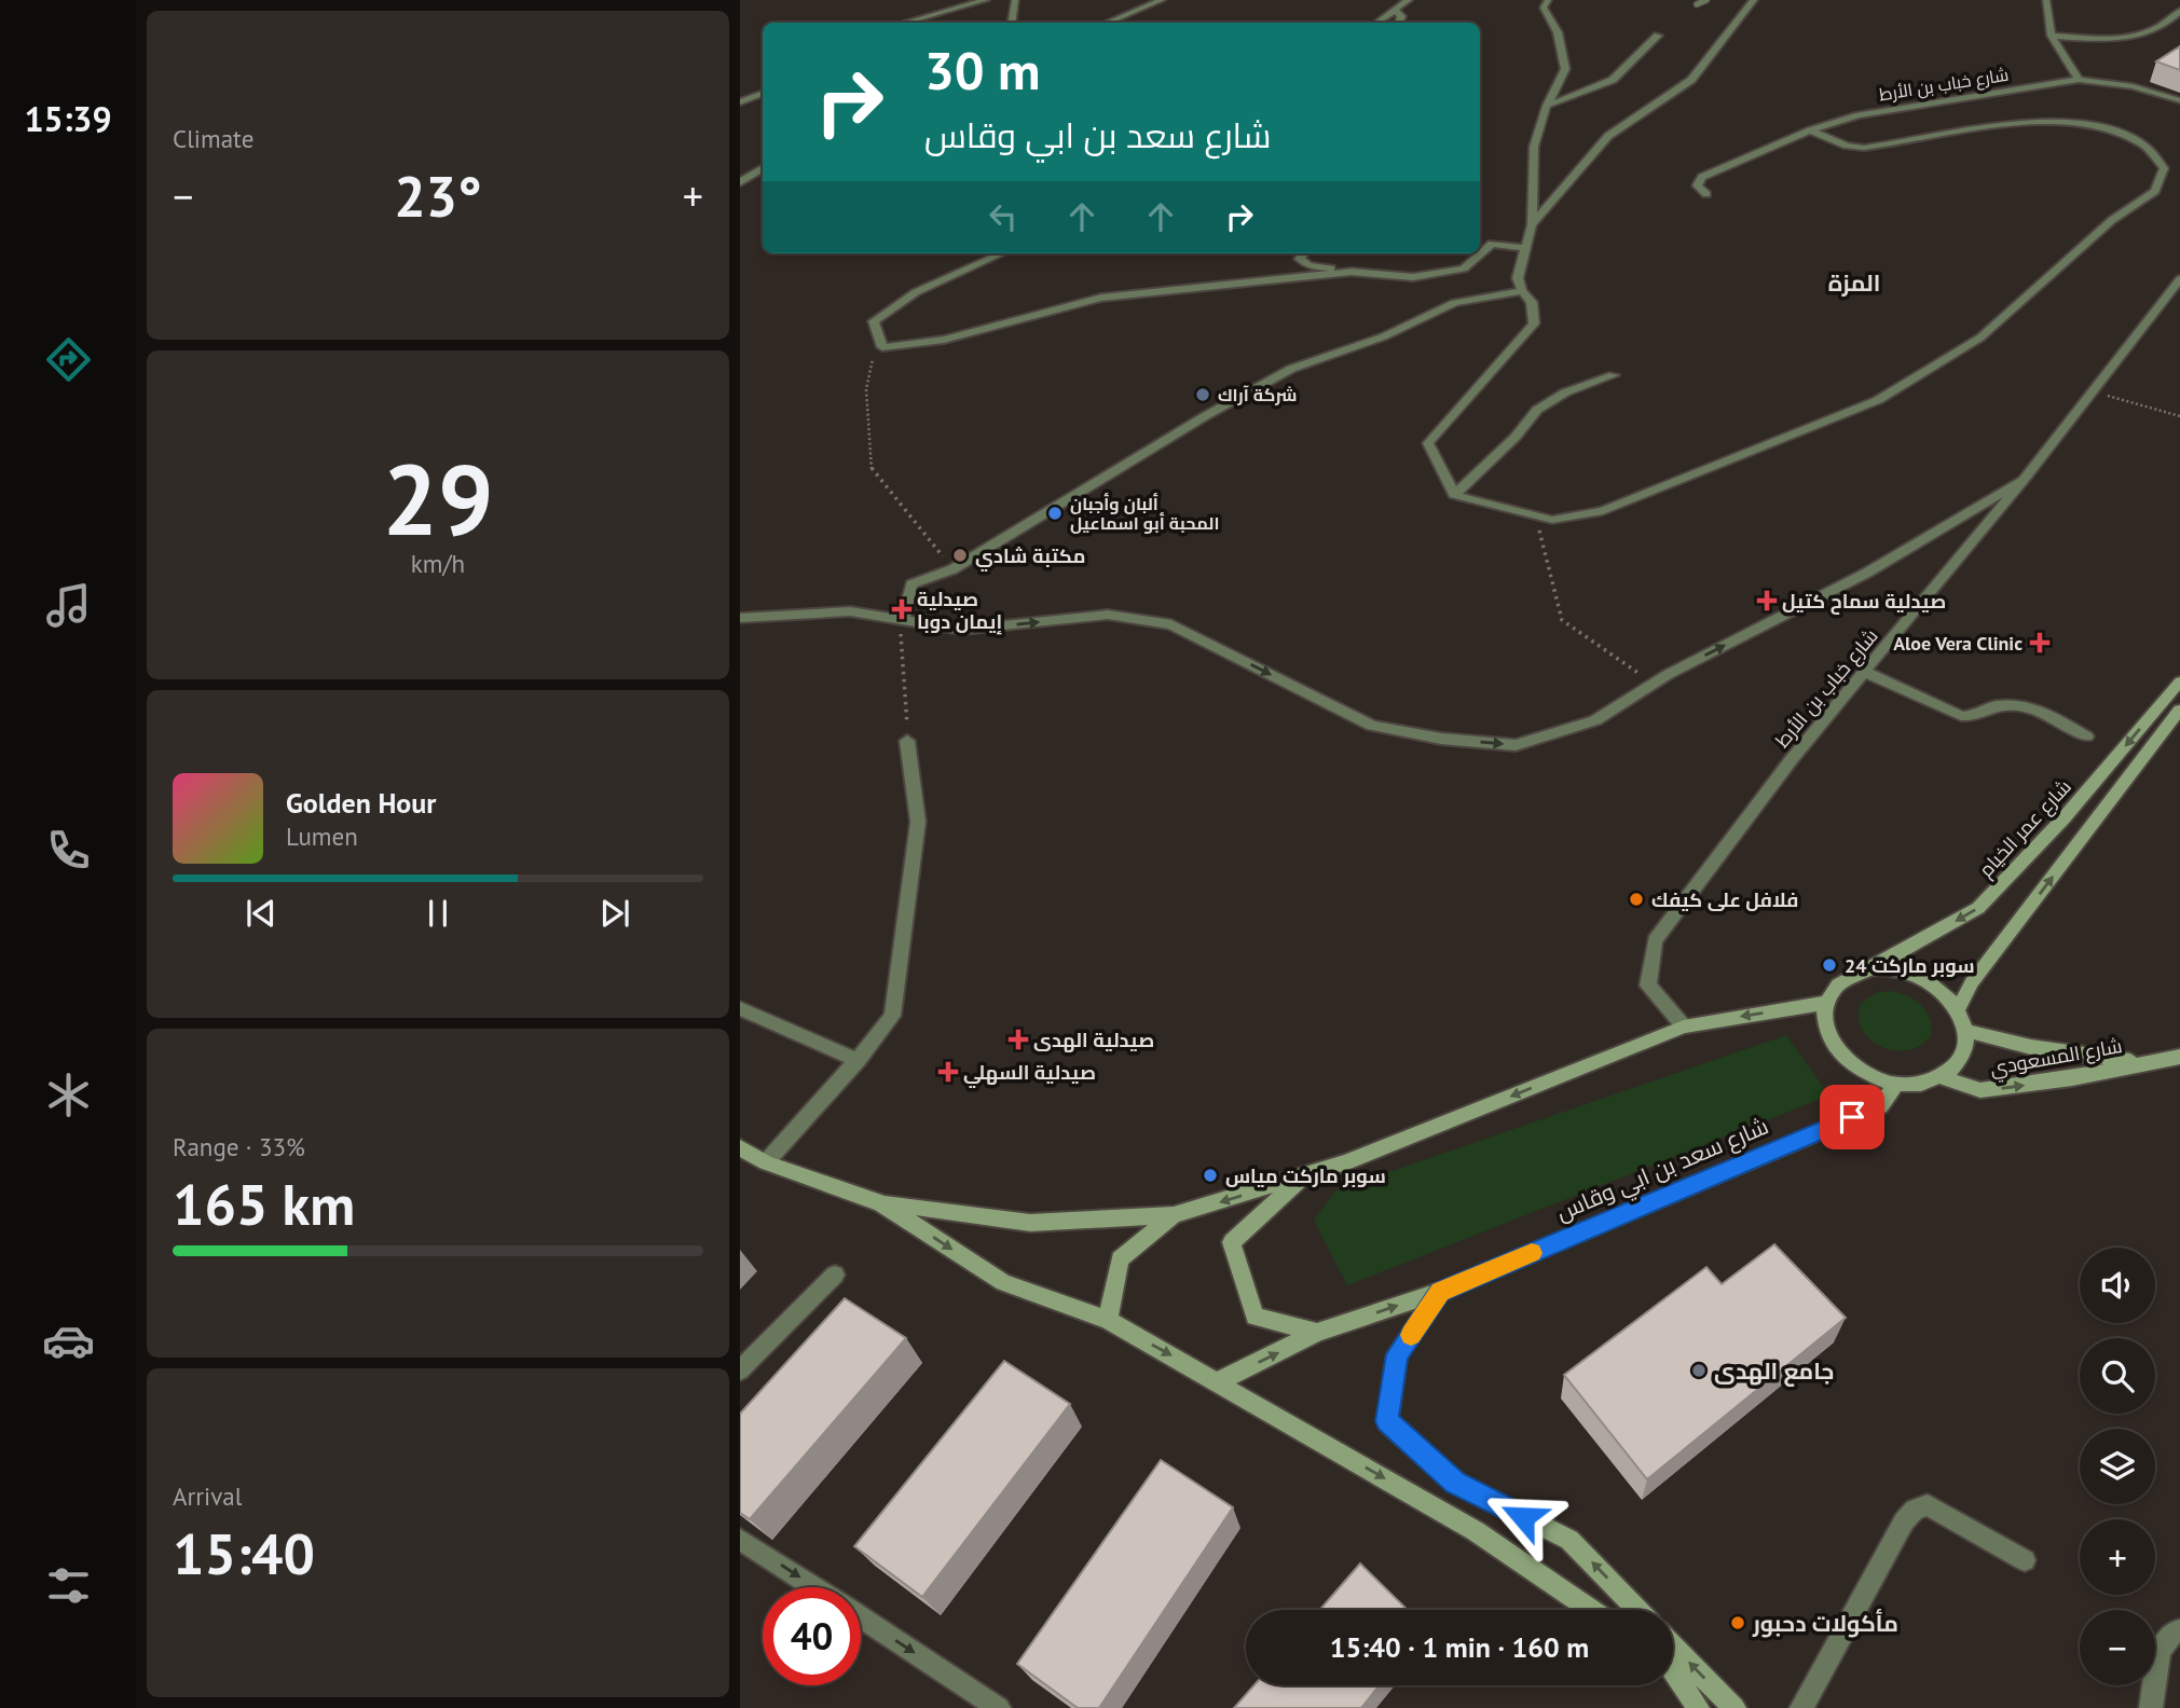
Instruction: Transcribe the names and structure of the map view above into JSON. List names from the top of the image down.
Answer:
{
  "streets": {
    "street": [
      "شارع خباب بن الأرط",
      "شارع عمر الخيام",
      "شارع المسعودي",
      "شارع سعد بن ابي وقاس"
    ]
  },
  "crossings": [
    ["شارع عمر الخيام", "شارع المسعودي"],
    ["شارع عمر الخيام", "شارع سعد بن ابي وقاس"],
    ["شارع المسعودي", "شارع سعد بن ابي وقاس"]
  ],
  "districts": ["المزة"],
  "places": {
    "other": [
      "شركة آراك",
      "ألبان وأجبان المحبة أبو اسماعيل",
      "مكتبة شادي",
      "فلافل على كيفك",
      "سوبر ماركت 24",
      "سوبر ماركت مياس",
      "جامع الهدى",
      "مأكولات دحبور"
    ],
    "health": [
      "صيدلية سماح كتيل",
      "صيدلية إيمان دوبا",
      "Aloe Vera Clinic",
      "صيدلية الهدى",
      "صيدلية السهلي"
    ]
  },
  "page": {
    "tabs": "15:39",
    "tile": [
      "Climate",
      ["29", "km/h"],
      ["Range · 33%", "165 km"],
      ["Arrival", "15:40"]
    ],
    "turn": ["30 m", "شارع سعد بن ابي وقاس"],
    "heat": ["−", "23°", "+"],
    "song": ["Golden Hour", "Lumen"],
    "map_buttons": ["+", "−"],
    "limit": "40",
    "trip": "15:40 · 1 min · 160 m"
  }
}
